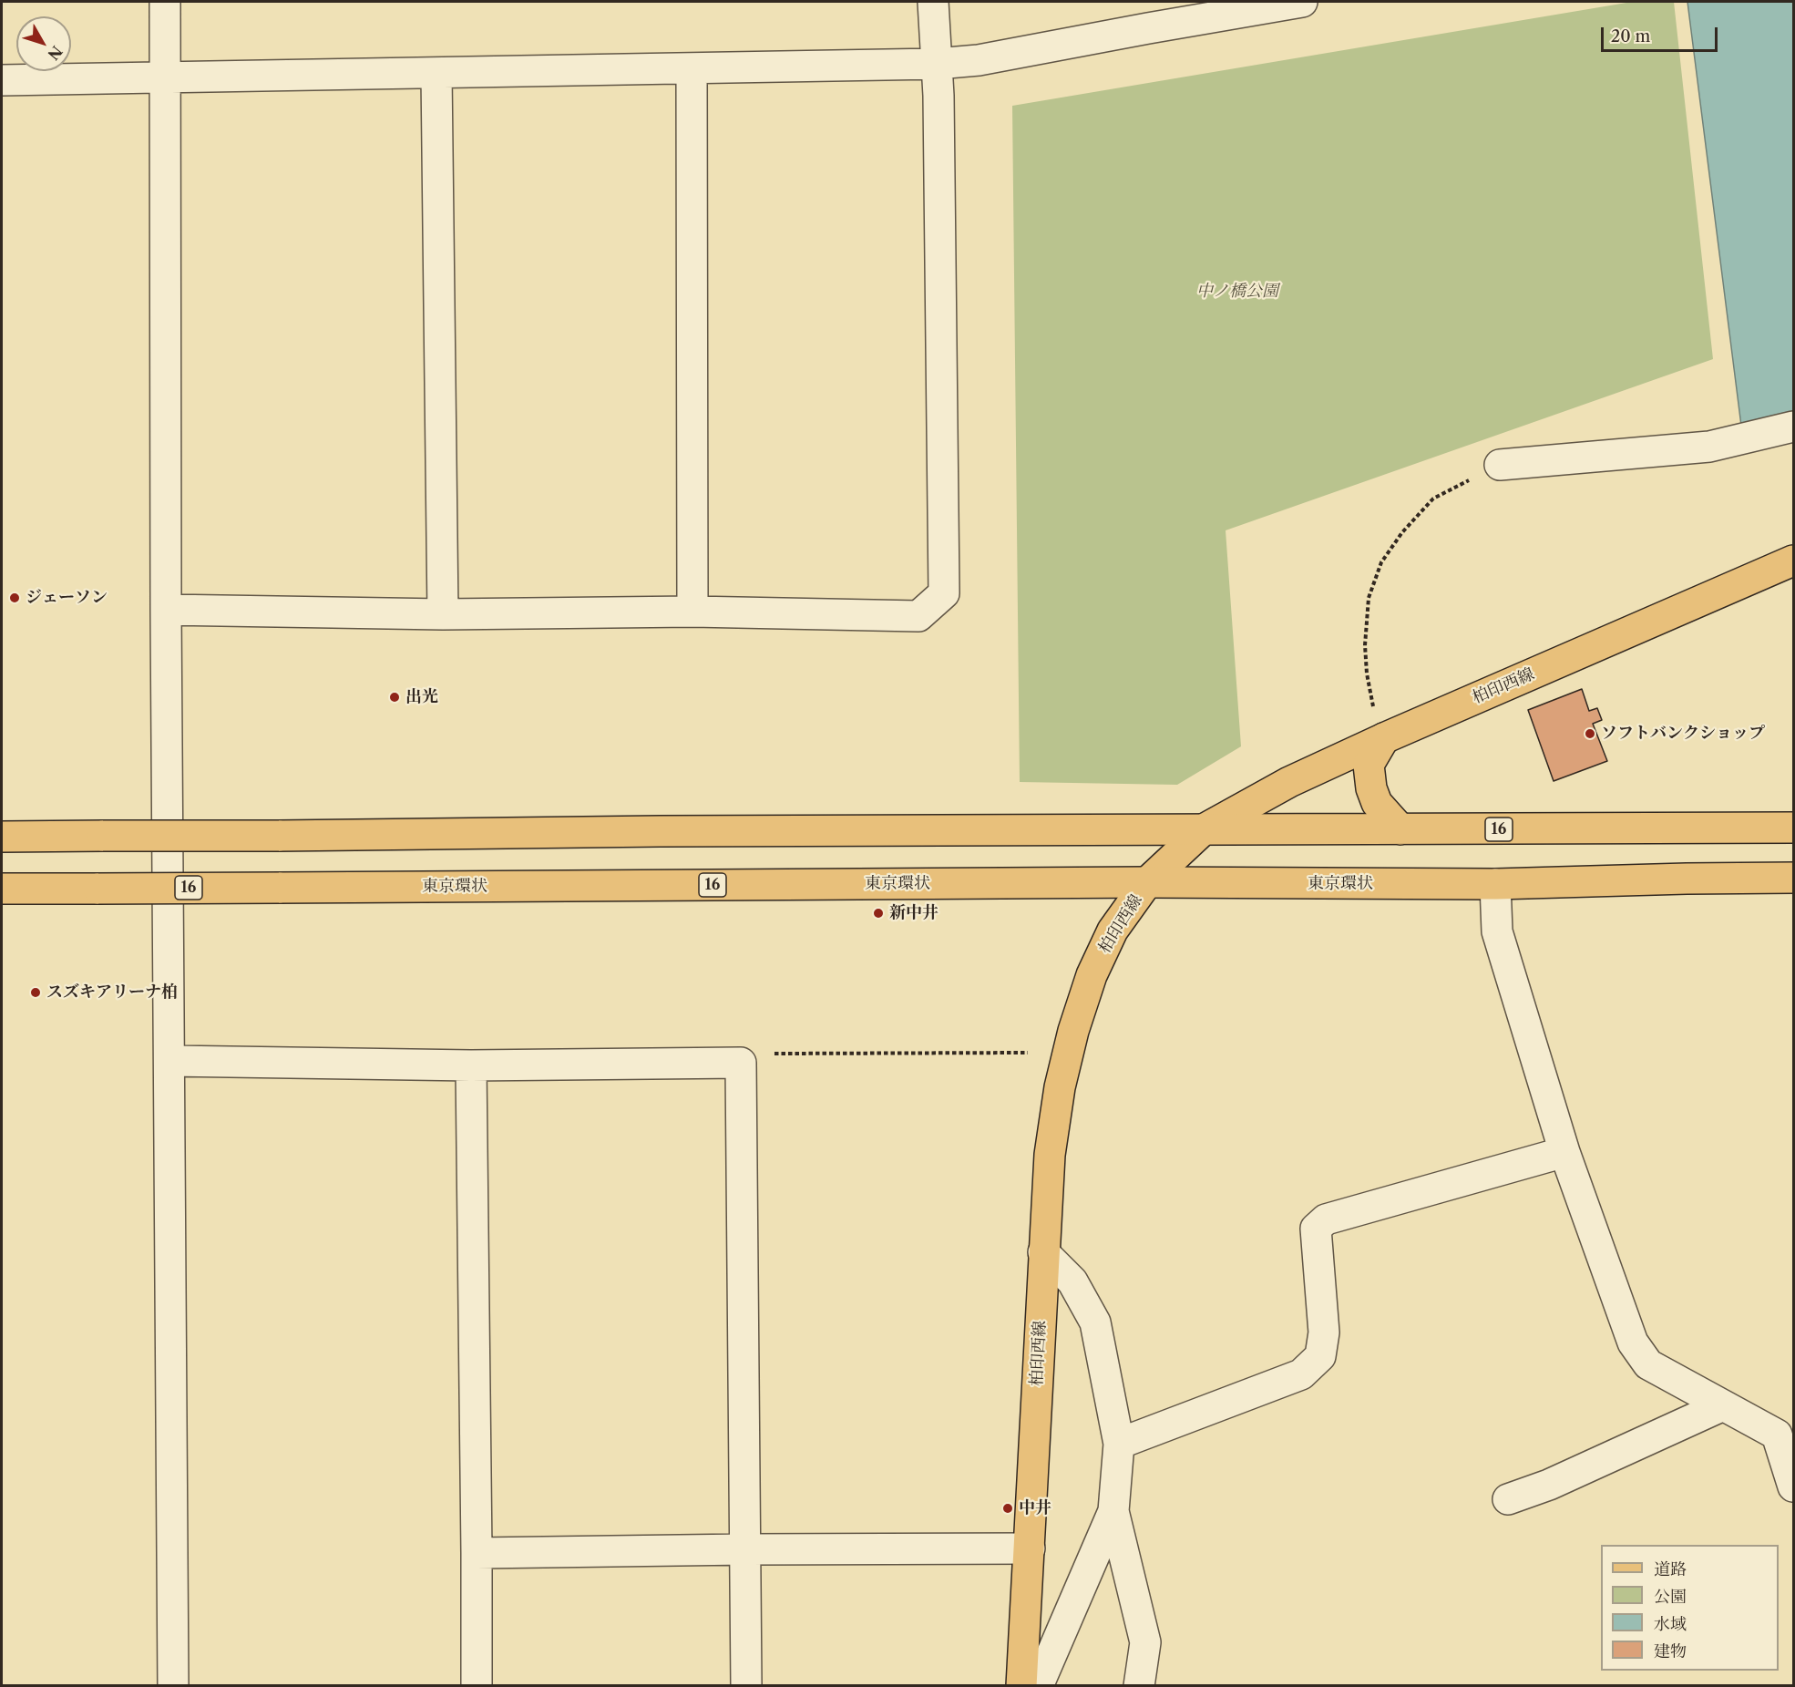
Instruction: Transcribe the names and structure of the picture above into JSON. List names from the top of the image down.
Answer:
{
  "streets": {
    "main road": ["柏印西線", "16", "東京環状"]
  },
  "crossings": [
    ["柏印西線", "16"],
    ["柏印西線", "東京環状"]
  ],
  "parks": ["中ノ橋公園"],
  "places": [
    "ジェーソン",
    "出光",
    "ソフトバンクショップ",
    "新中井",
    "スズキアリーナ柏",
    "中井"
  ],
  "legend": [
    "道路",
    "公園",
    "水域",
    "建物"
  ],
  "scale_bar": "20 m",
  "north": "bottom right"
}
